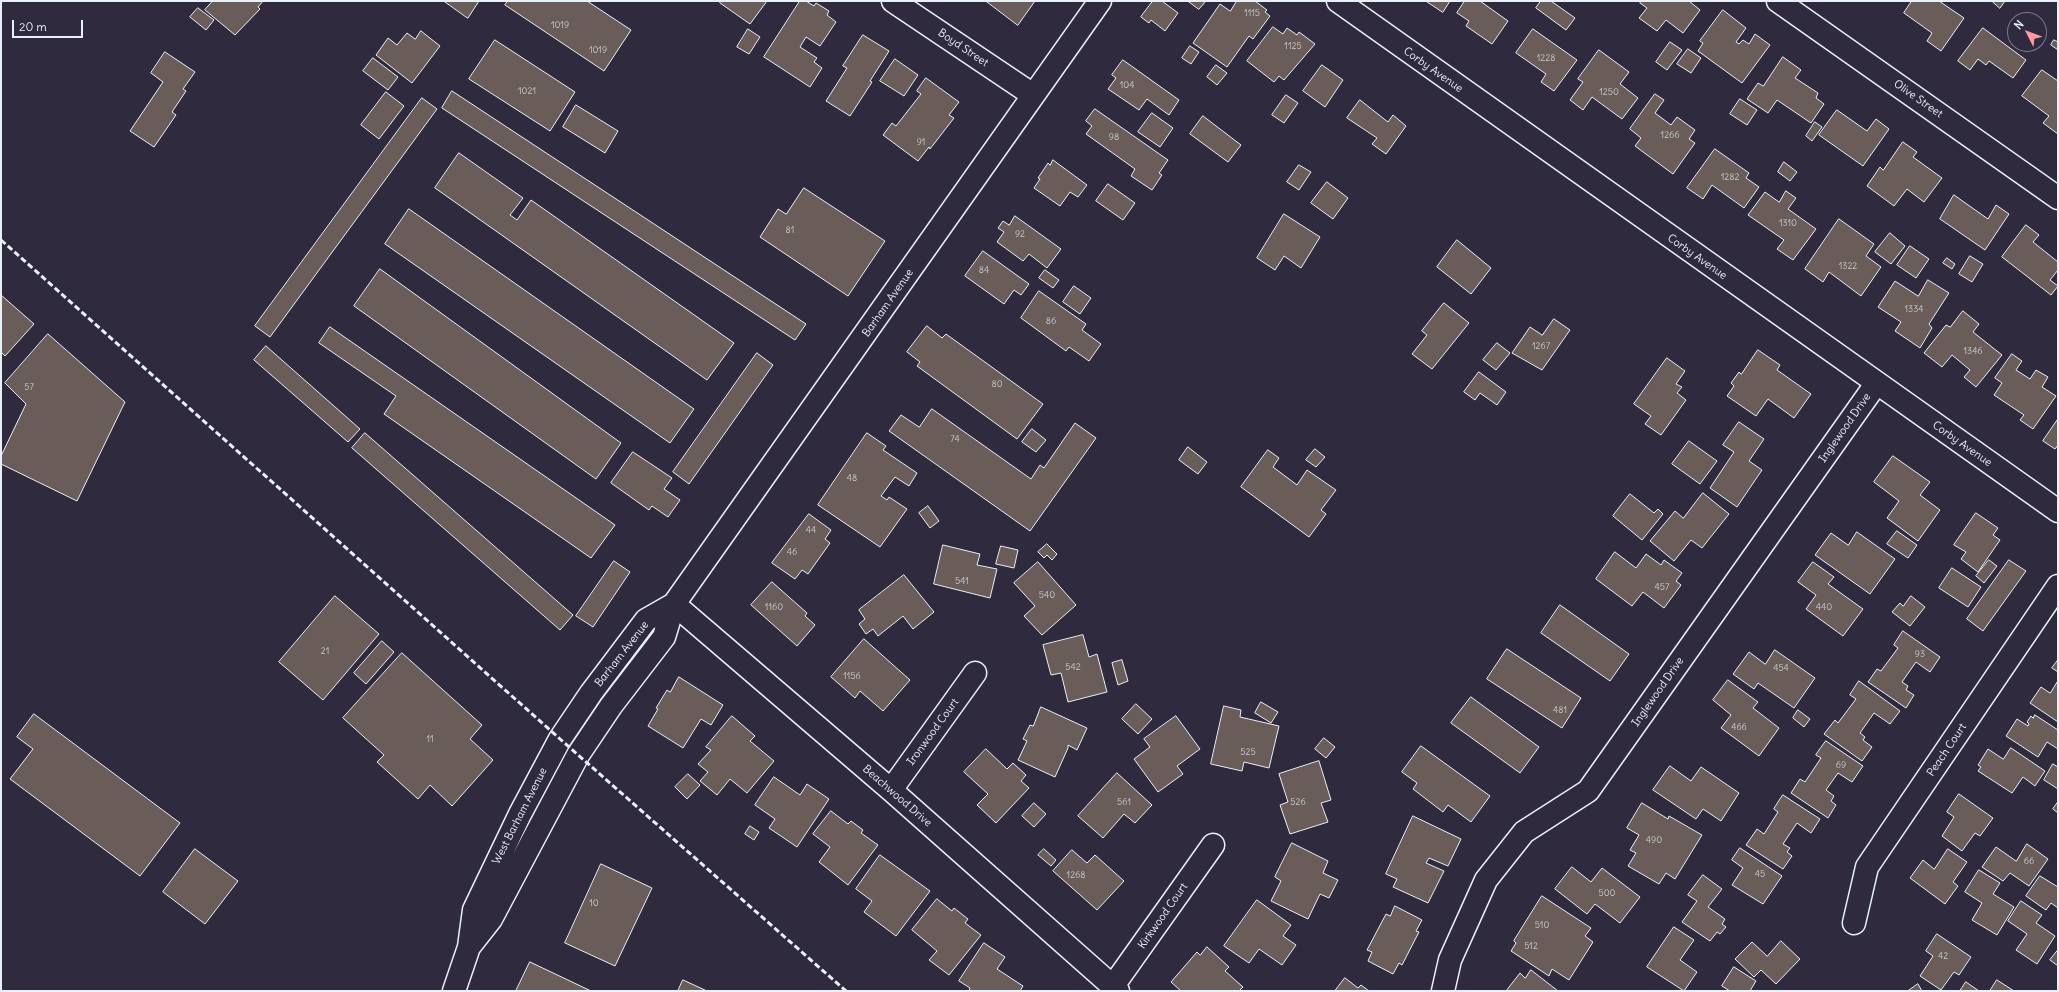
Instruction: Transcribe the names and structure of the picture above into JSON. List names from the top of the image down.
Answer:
{
  "streets": {
    "street": [
      "Boyd Street",
      "Corby Avenue",
      "Olive Street",
      "Barham Avenue",
      "Inglewood Drive",
      "Ironwood Court",
      "Peach Court",
      "Beachwood Drive",
      "West Barham Avenue",
      "Kirkwood Court"
    ]
  },
  "crossings": [
    ["Boyd Street", "Barham Avenue"],
    ["Corby Avenue", "Inglewood Drive"],
    ["Barham Avenue", "Beachwood Drive"],
    ["Barham Avenue", "West Barham Avenue"],
    ["Ironwood Court", "Beachwood Drive"],
    ["Beachwood Drive", "Kirkwood Court"]
  ],
  "house_numbers": [
    "1115",
    "1019",
    "1125",
    "1019",
    "1228",
    "104",
    "1021",
    "1250",
    "1266",
    "98",
    "91",
    "1282",
    "1310",
    "81",
    "92",
    "1322",
    "84",
    "1334",
    "86",
    "1267",
    "1346",
    "80",
    "57",
    "74",
    "48",
    "44",
    "46",
    "541",
    "457",
    "540",
    "1160",
    "440",
    "21",
    "93",
    "542",
    "454",
    "1156",
    "481",
    "466",
    "11",
    "525",
    "69",
    "561",
    "526",
    "490",
    "66",
    "45",
    "1268",
    "500",
    "10",
    "510",
    "512",
    "42"
  ],
  "scale_bar": "20 m",
  "north": "top left"
}
